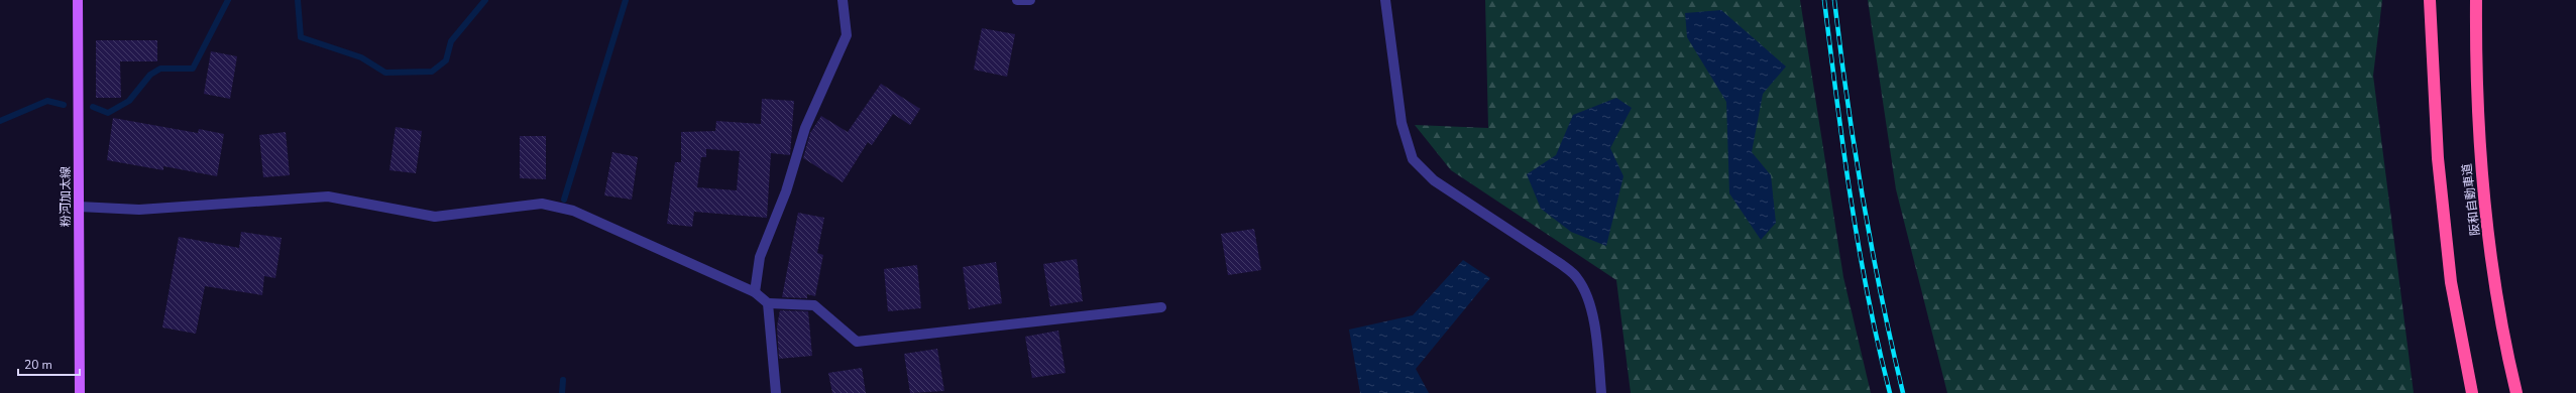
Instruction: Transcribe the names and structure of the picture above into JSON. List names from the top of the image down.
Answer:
{
  "streets": {
    "highway": ["阪和自動車道"],
    "main road": ["粉河加太線"]
  },
  "scale_bar": "20 m"
}
